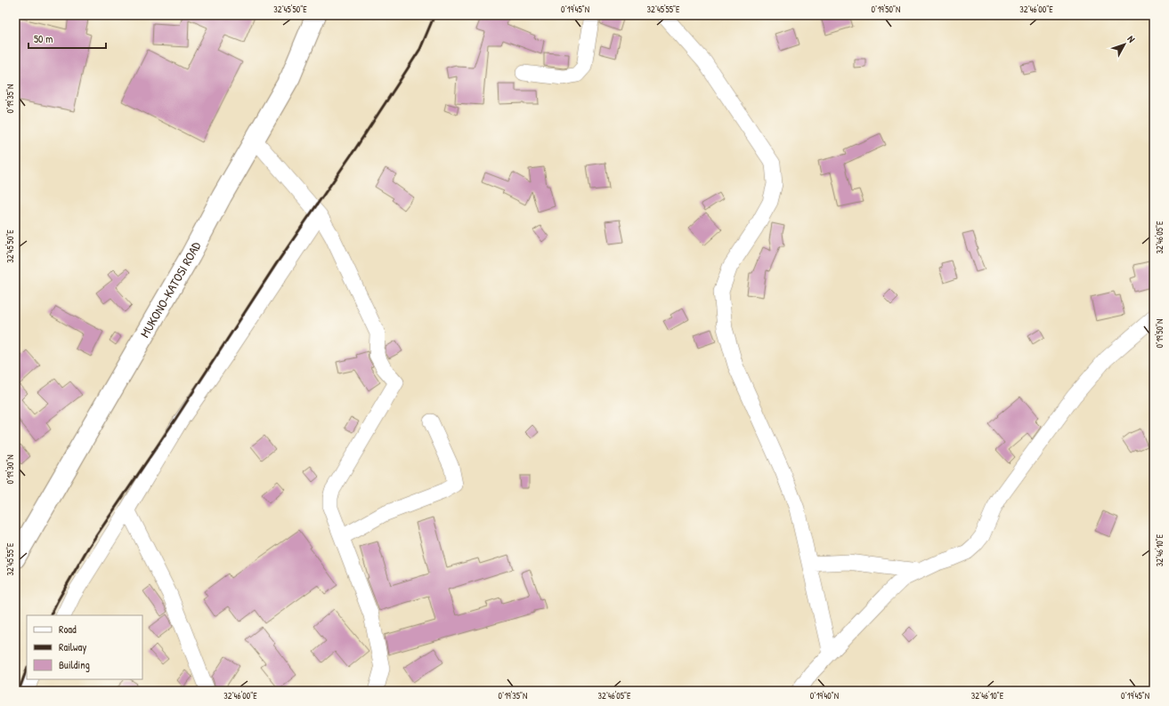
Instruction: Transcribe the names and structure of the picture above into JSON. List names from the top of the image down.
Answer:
{
  "streets": {
    "main road": ["MUKONO-KATOSI ROAD"]
  },
  "legend": ["Road", "Railway", "Building"],
  "scale_bar": "50 m",
  "north": "top right",
  "coordinates": [
    "32°45'50\"E",
    "0°19'45\"N",
    "32°45'55\"E",
    "0°19'50\"N",
    "32°46'00\"E",
    "0°19'35\"N",
    "32°46'05\"E",
    "0°19'30\"N",
    "32°46'10\"E",
    "0°19'40\"N"
  ]
}
